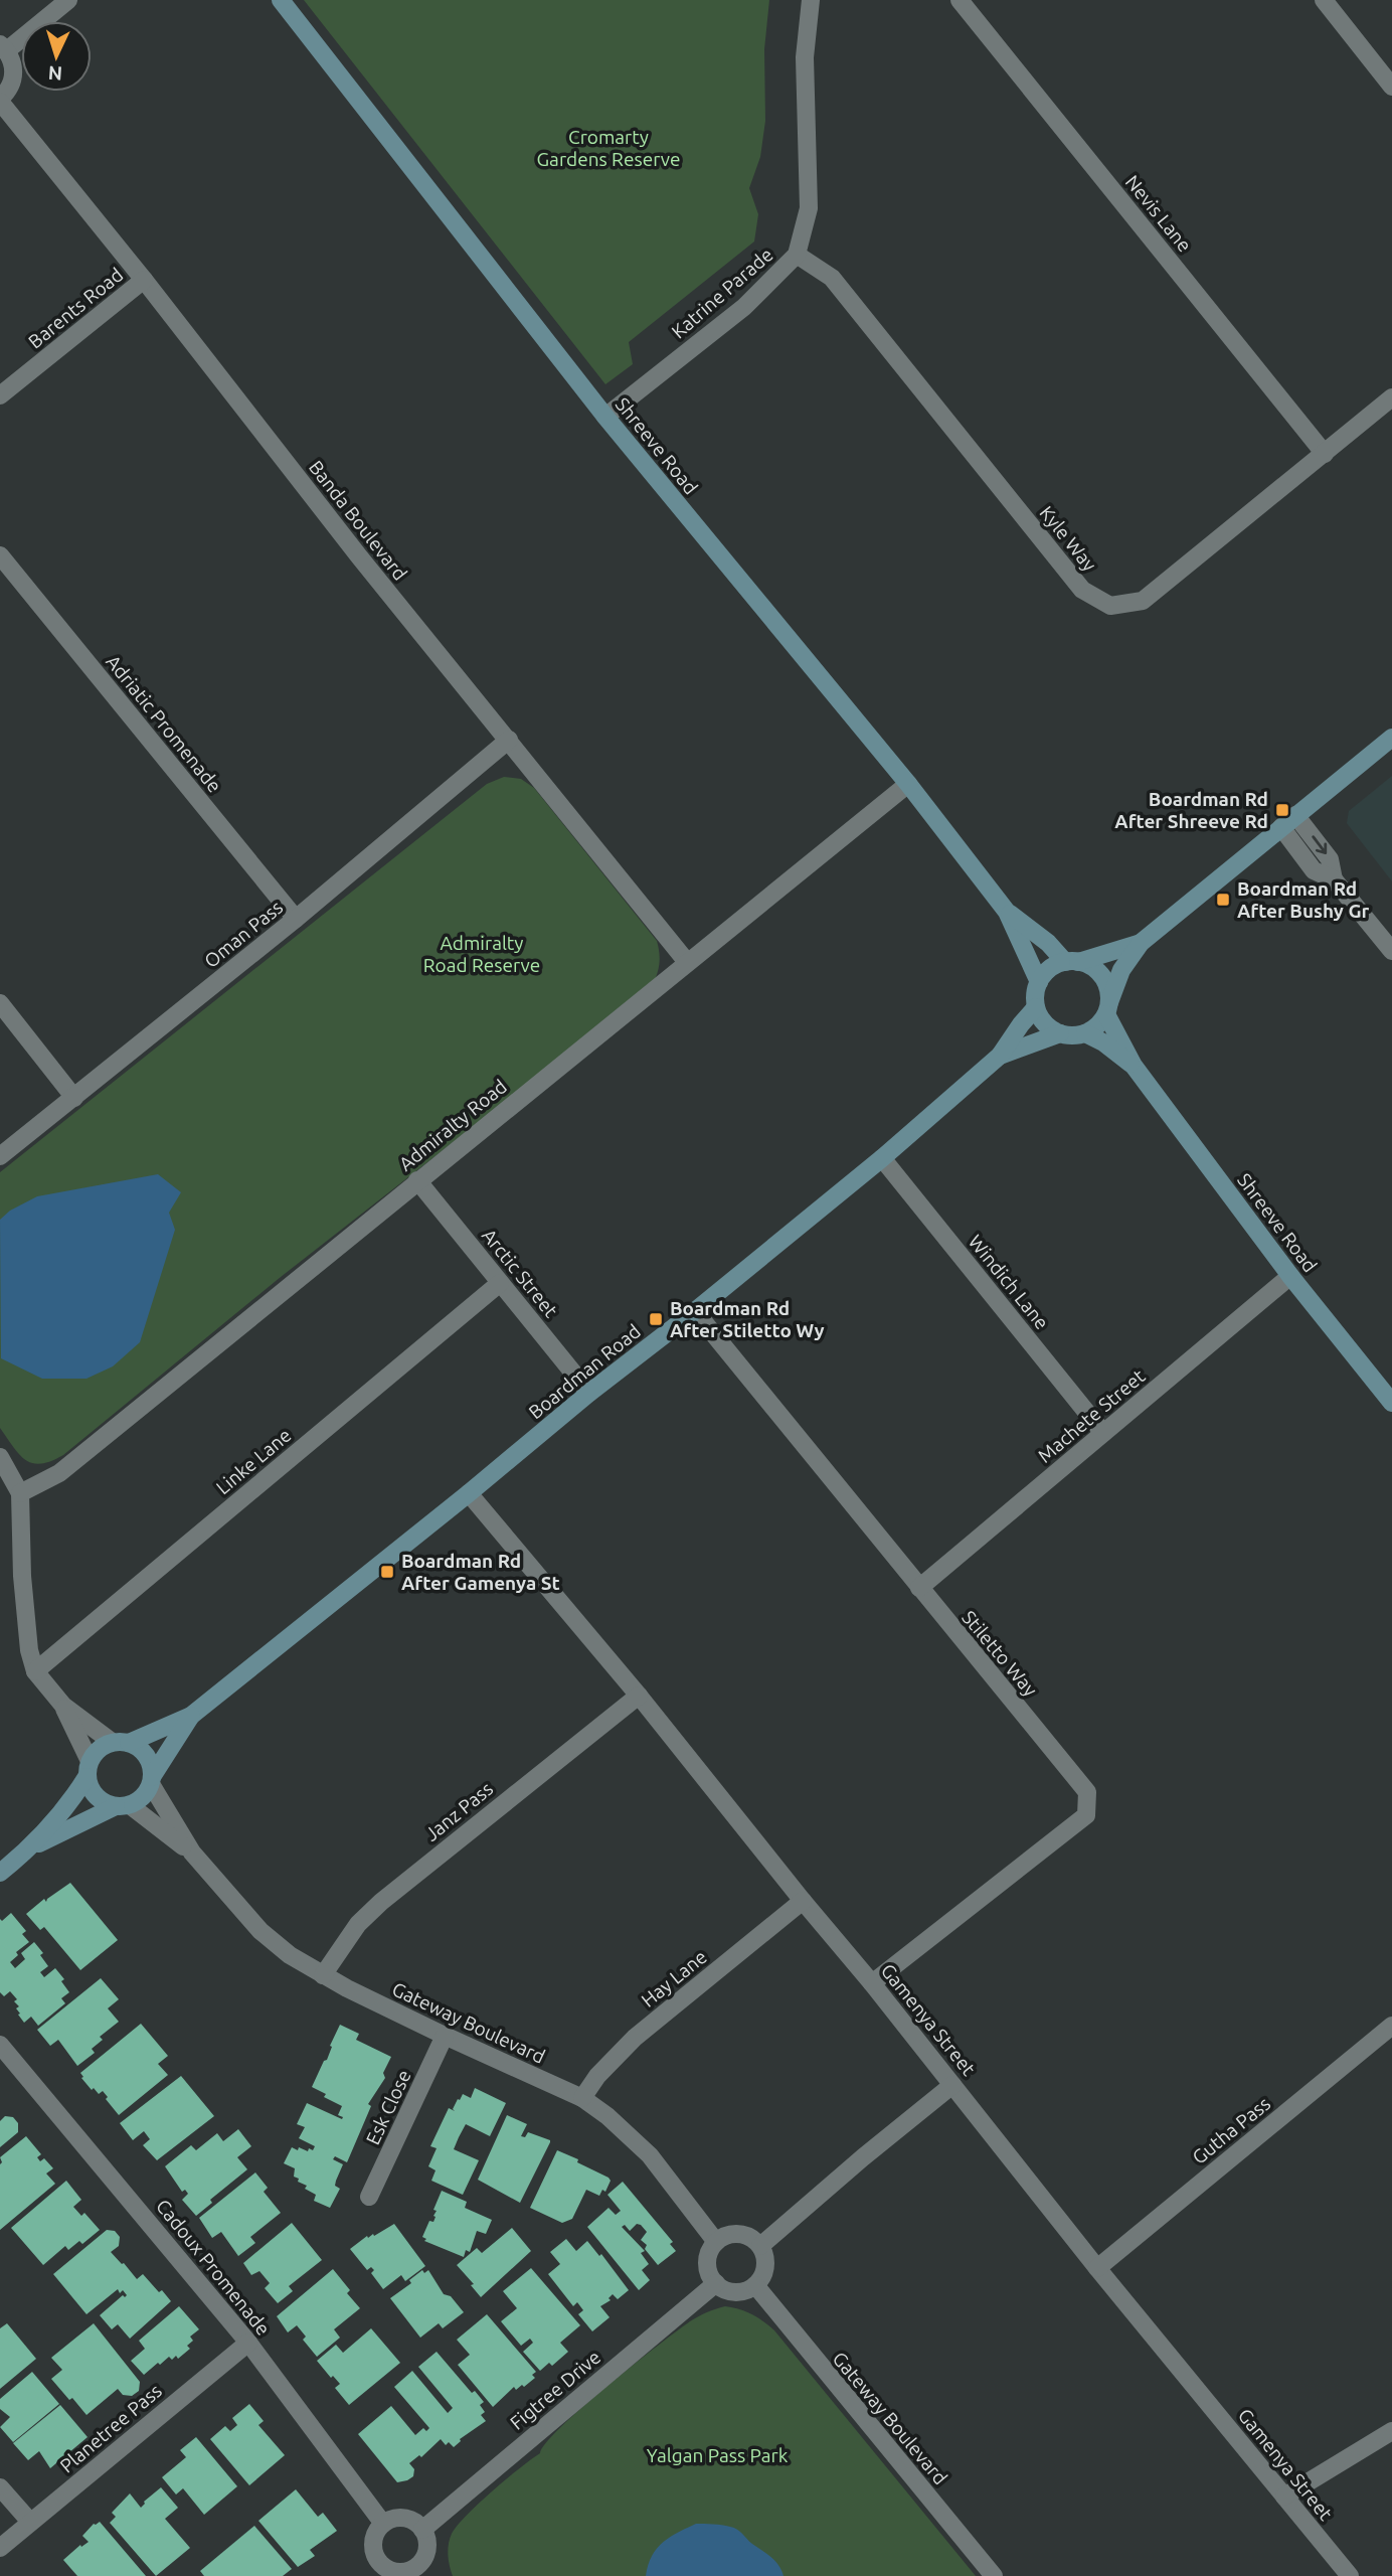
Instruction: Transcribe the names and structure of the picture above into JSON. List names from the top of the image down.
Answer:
{
  "streets": {
    "street": [
      "Nevis Lane",
      "Katrine Parade",
      "Barents Road",
      "Shreeve Road",
      "Banda Boulevard",
      "Kyle Way",
      "Adriatic Promenade",
      "Oman Pass",
      "Admiralty Road",
      "Arctic Street",
      "Windich Lane",
      "Boardman Road",
      "Machete Street",
      "Linke Lane",
      "Stiletto Way",
      "Janz Pass",
      "Hay Lane",
      "Gamenya Street",
      "Gateway Boulevard",
      "Esk Close",
      "Gutha Pass",
      "Cadoux Promenade",
      "Figtree Drive",
      "Planetree Pass"
    ]
  },
  "crossings": [
    ["Nevis Lane", "Kyle Way"],
    ["Katrine Parade", "Shreeve Road"],
    ["Katrine Parade", "Kyle Way"],
    ["Barents Road", "Banda Boulevard"],
    ["Shreeve Road", "Admiralty Road"],
    ["Shreeve Road", "Boardman Road"],
    ["Shreeve Road", "Machete Street"],
    ["Banda Boulevard", "Oman Pass"],
    ["Banda Boulevard", "Admiralty Road"],
    ["Adriatic Promenade", "Oman Pass"],
    ["Admiralty Road", "Arctic Street"],
    ["Arctic Street", "Boardman Road"],
    ["Arctic Street", "Linke Lane"],
    ["Windich Lane", "Boardman Road"],
    ["Windich Lane", "Machete Street"],
    ["Boardman Road", "Stiletto Way"],
    ["Boardman Road", "Gamenya Street"],
    ["Boardman Road", "Gateway Boulevard"],
    ["Machete Street", "Stiletto Way"],
    ["Stiletto Way", "Gamenya Street"],
    ["Janz Pass", "Gamenya Street"],
    ["Janz Pass", "Gateway Boulevard"],
    ["Hay Lane", "Gamenya Street"],
    ["Hay Lane", "Gateway Boulevard"],
    ["Gamenya Street", "Gutha Pass"],
    ["Gateway Boulevard", "Esk Close"],
    ["Gateway Boulevard", "Figtree Drive"],
    ["Cadoux Promenade", "Figtree Drive"],
    ["Cadoux Promenade", "Planetree Pass"]
  ],
  "parks": ["Cromarty Gardens Reserve", "Admiralty Road Reserve", "Yalgan Pass Park"],
  "places": {
    "transit": [
      "Boardman Rd After Shreeve Rd",
      "Boardman Rd After Bushy Gr",
      "Boardman Rd After Stiletto Wy",
      "Boardman Rd After Gamenya St"
    ]
  },
  "north": "bottom"
}
